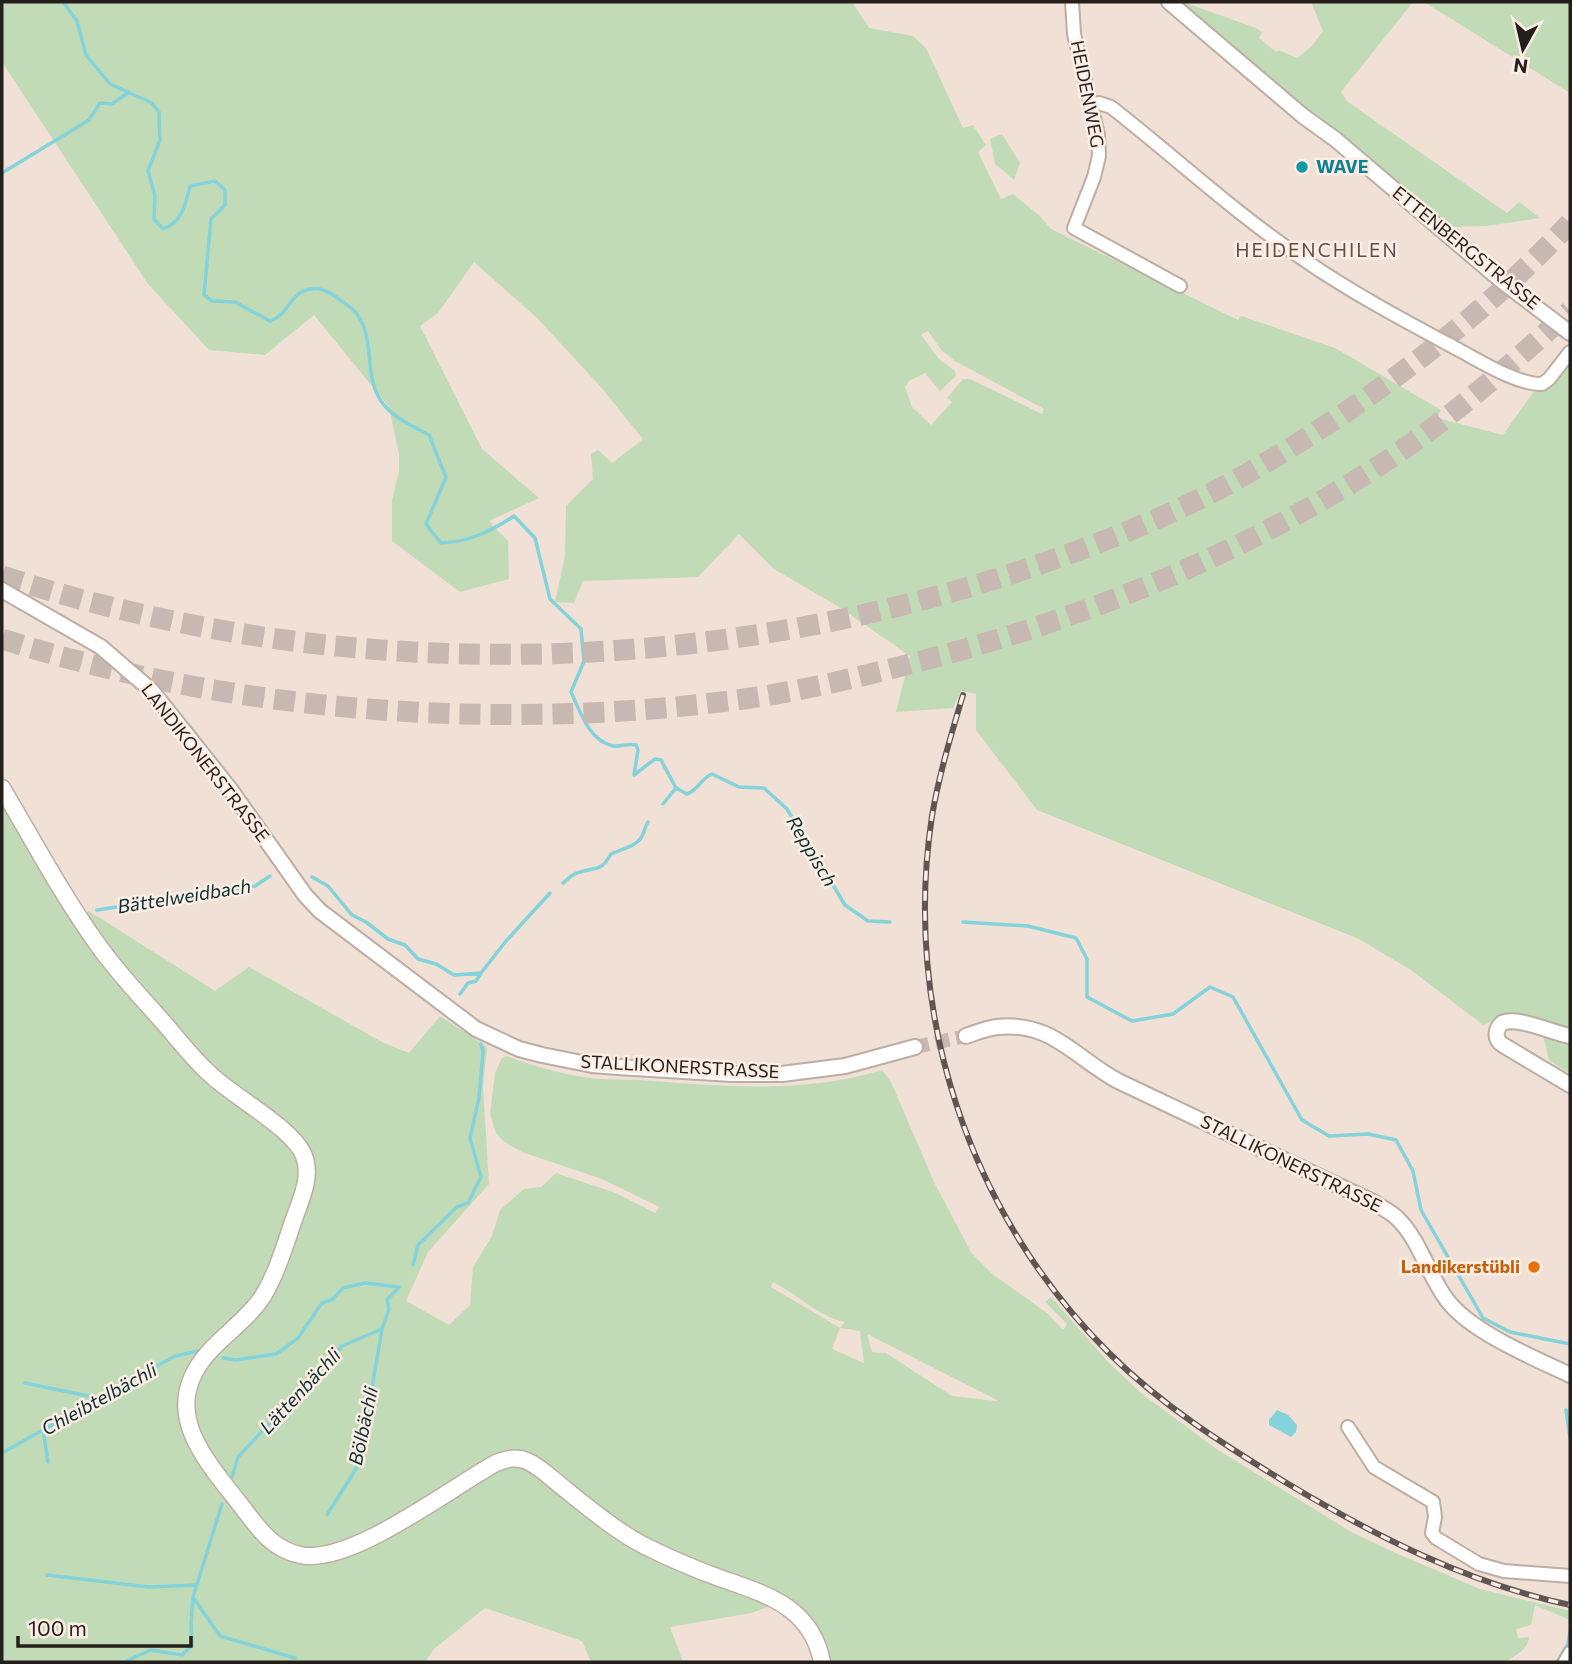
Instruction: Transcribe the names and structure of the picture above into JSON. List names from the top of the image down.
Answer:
{
  "streets": {
    "street": [
      "HEIDENWEG",
      "ETTENBERGSTRASSE",
      "LANDIKONERSTRASSE",
      "STALLIKONERSTRASSE"
    ]
  },
  "crossings": [
    ["LANDIKONERSTRASSE", "STALLIKONERSTRASSE"]
  ],
  "districts": ["HEIDENCHILEN"],
  "water": [
    "Reppisch",
    "Bättelweidbach",
    "Lättenbächli",
    "Chleibtelbächli",
    "Bölbächli"
  ],
  "places": ["WAVE", "Landikerstübli"],
  "scale_bar": "100 m",
  "north": "bottom"
}
